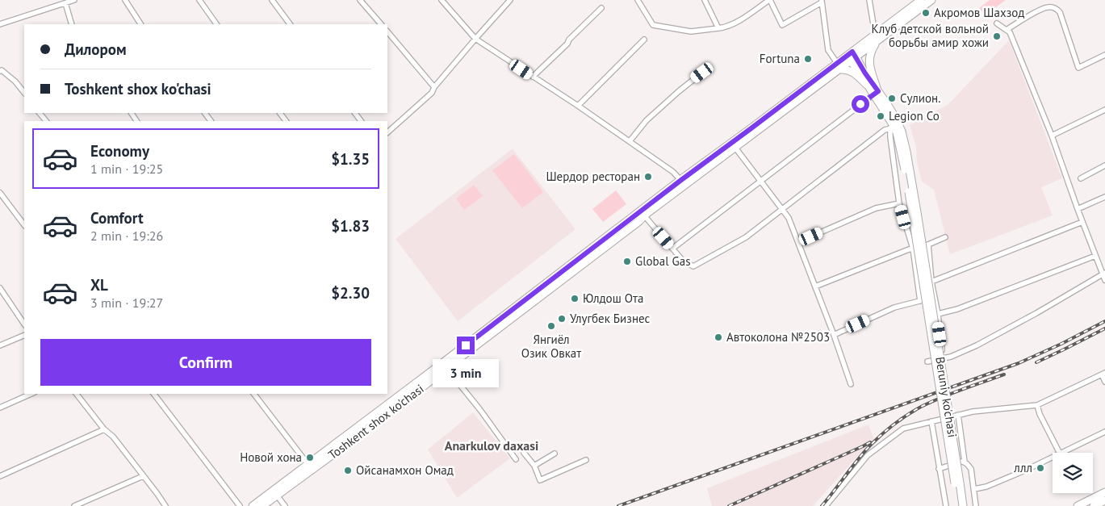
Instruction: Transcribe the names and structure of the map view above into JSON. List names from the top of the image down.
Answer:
{
  "streets": {
    "main road": ["Beruniy ko'chasi", "Toshkent shox ko'chasi"]
  },
  "crossings": [
    ["Beruniy ko'chasi", "Toshkent shox ko'chasi"]
  ],
  "districts": ["Anarkulov daxasi"],
  "places": [
    "Акромов Шахзод",
    "Клуб детской вольной борьбы амир хожи",
    "Fortuna",
    "Сулион.",
    "Legion Co",
    "Шердор ресторан",
    "Global Gas",
    "Юлдош Ота",
    "Улугбек Бизнес",
    "Янгиёл Озик Овкат",
    "Автоколона №2503",
    "Новой хона",
    "ллл",
    "Ойсанамхон Омад"
  ],
  "page": {
    "banner": ["Дилором", "Toshkent shox ko'chasi"],
    "list": [
      {
        "name": "Economy",
        "note": "1 min · 19:25",
        "value": "$1.35"
      },
      {
        "name": "Comfort",
        "note": "2 min · 19:26",
        "value": "$1.83"
      },
      {
        "name": "XL",
        "note": "3 min · 19:27",
        "value": "$2.30"
      }
    ],
    "buttons": "Confirm",
    "bubble": "3 min"
  }
}
